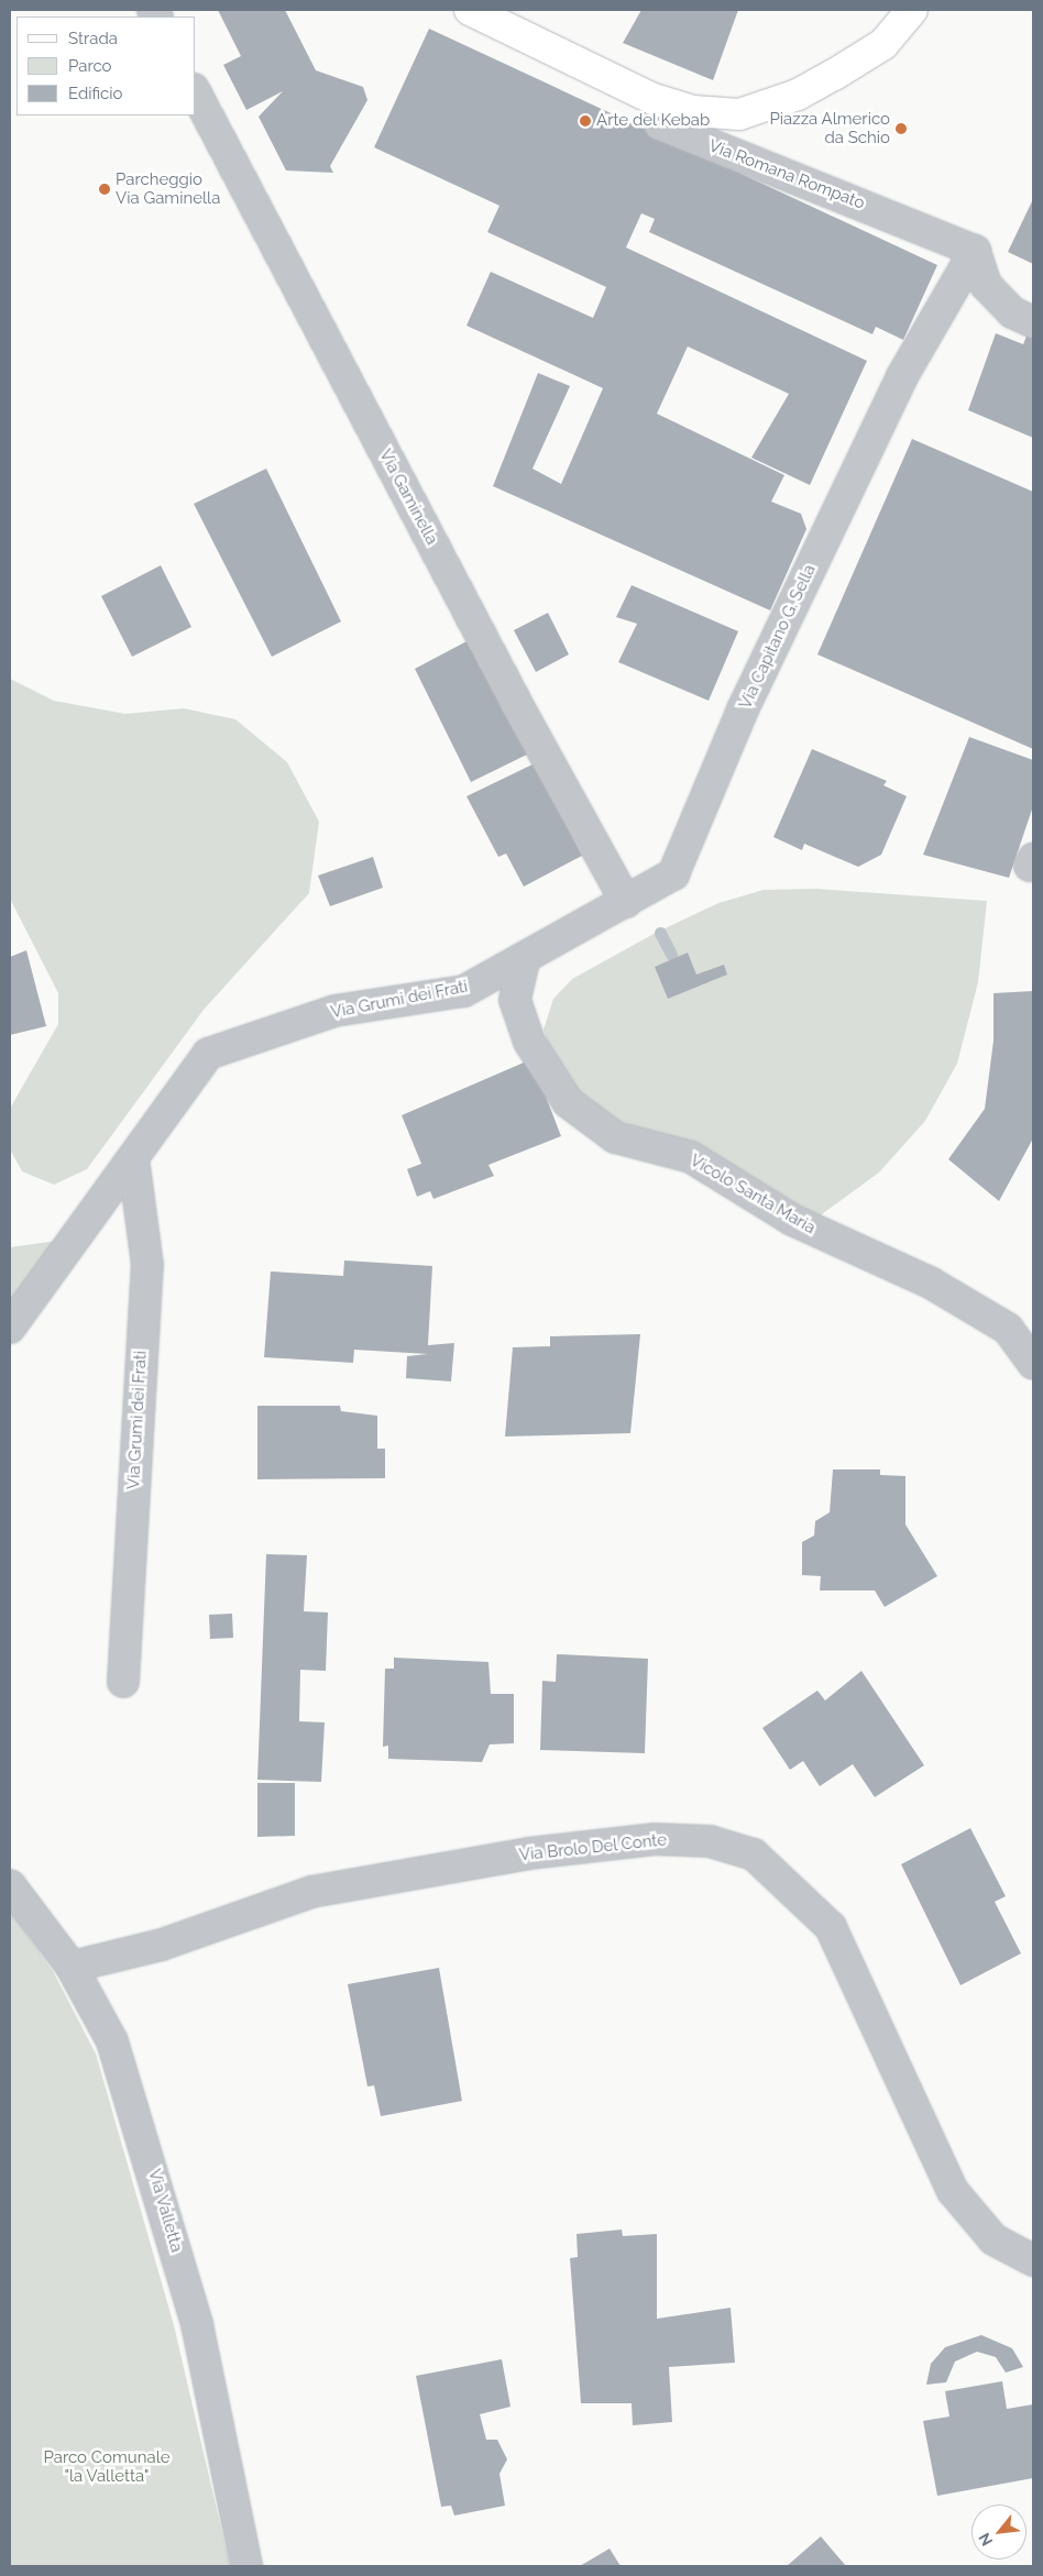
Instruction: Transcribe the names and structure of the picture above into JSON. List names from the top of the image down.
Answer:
{
  "streets": {
    "street": [
      "Via Romana Rompato",
      "Via Gaminella",
      "Via Capitano G. Sella",
      "Via Grumi dei Frati",
      "Vicolo Santa Maria",
      "Via Brolo Del Conte",
      "Via Valletta"
    ]
  },
  "crossings": [
    ["Via Romana Rompato", "Via Capitano G. Sella"],
    ["Via Gaminella", "Via Capitano G. Sella"],
    ["Via Capitano G. Sella", "Via Grumi dei Frati"],
    ["Via Capitano G. Sella", "Vicolo Santa Maria"],
    ["Via Grumi dei Frati", "Vicolo Santa Maria"],
    ["Via Brolo Del Conte", "Via Valletta"]
  ],
  "parks": ["Parco Comunale \"la Valletta\""],
  "places": ["Arte del Kebab", "Piazza Almerico da Schio", "Parcheggio Via Gaminella"],
  "legend": ["Strada", "Parco", "Edificio"],
  "north": "bottom left"
}
